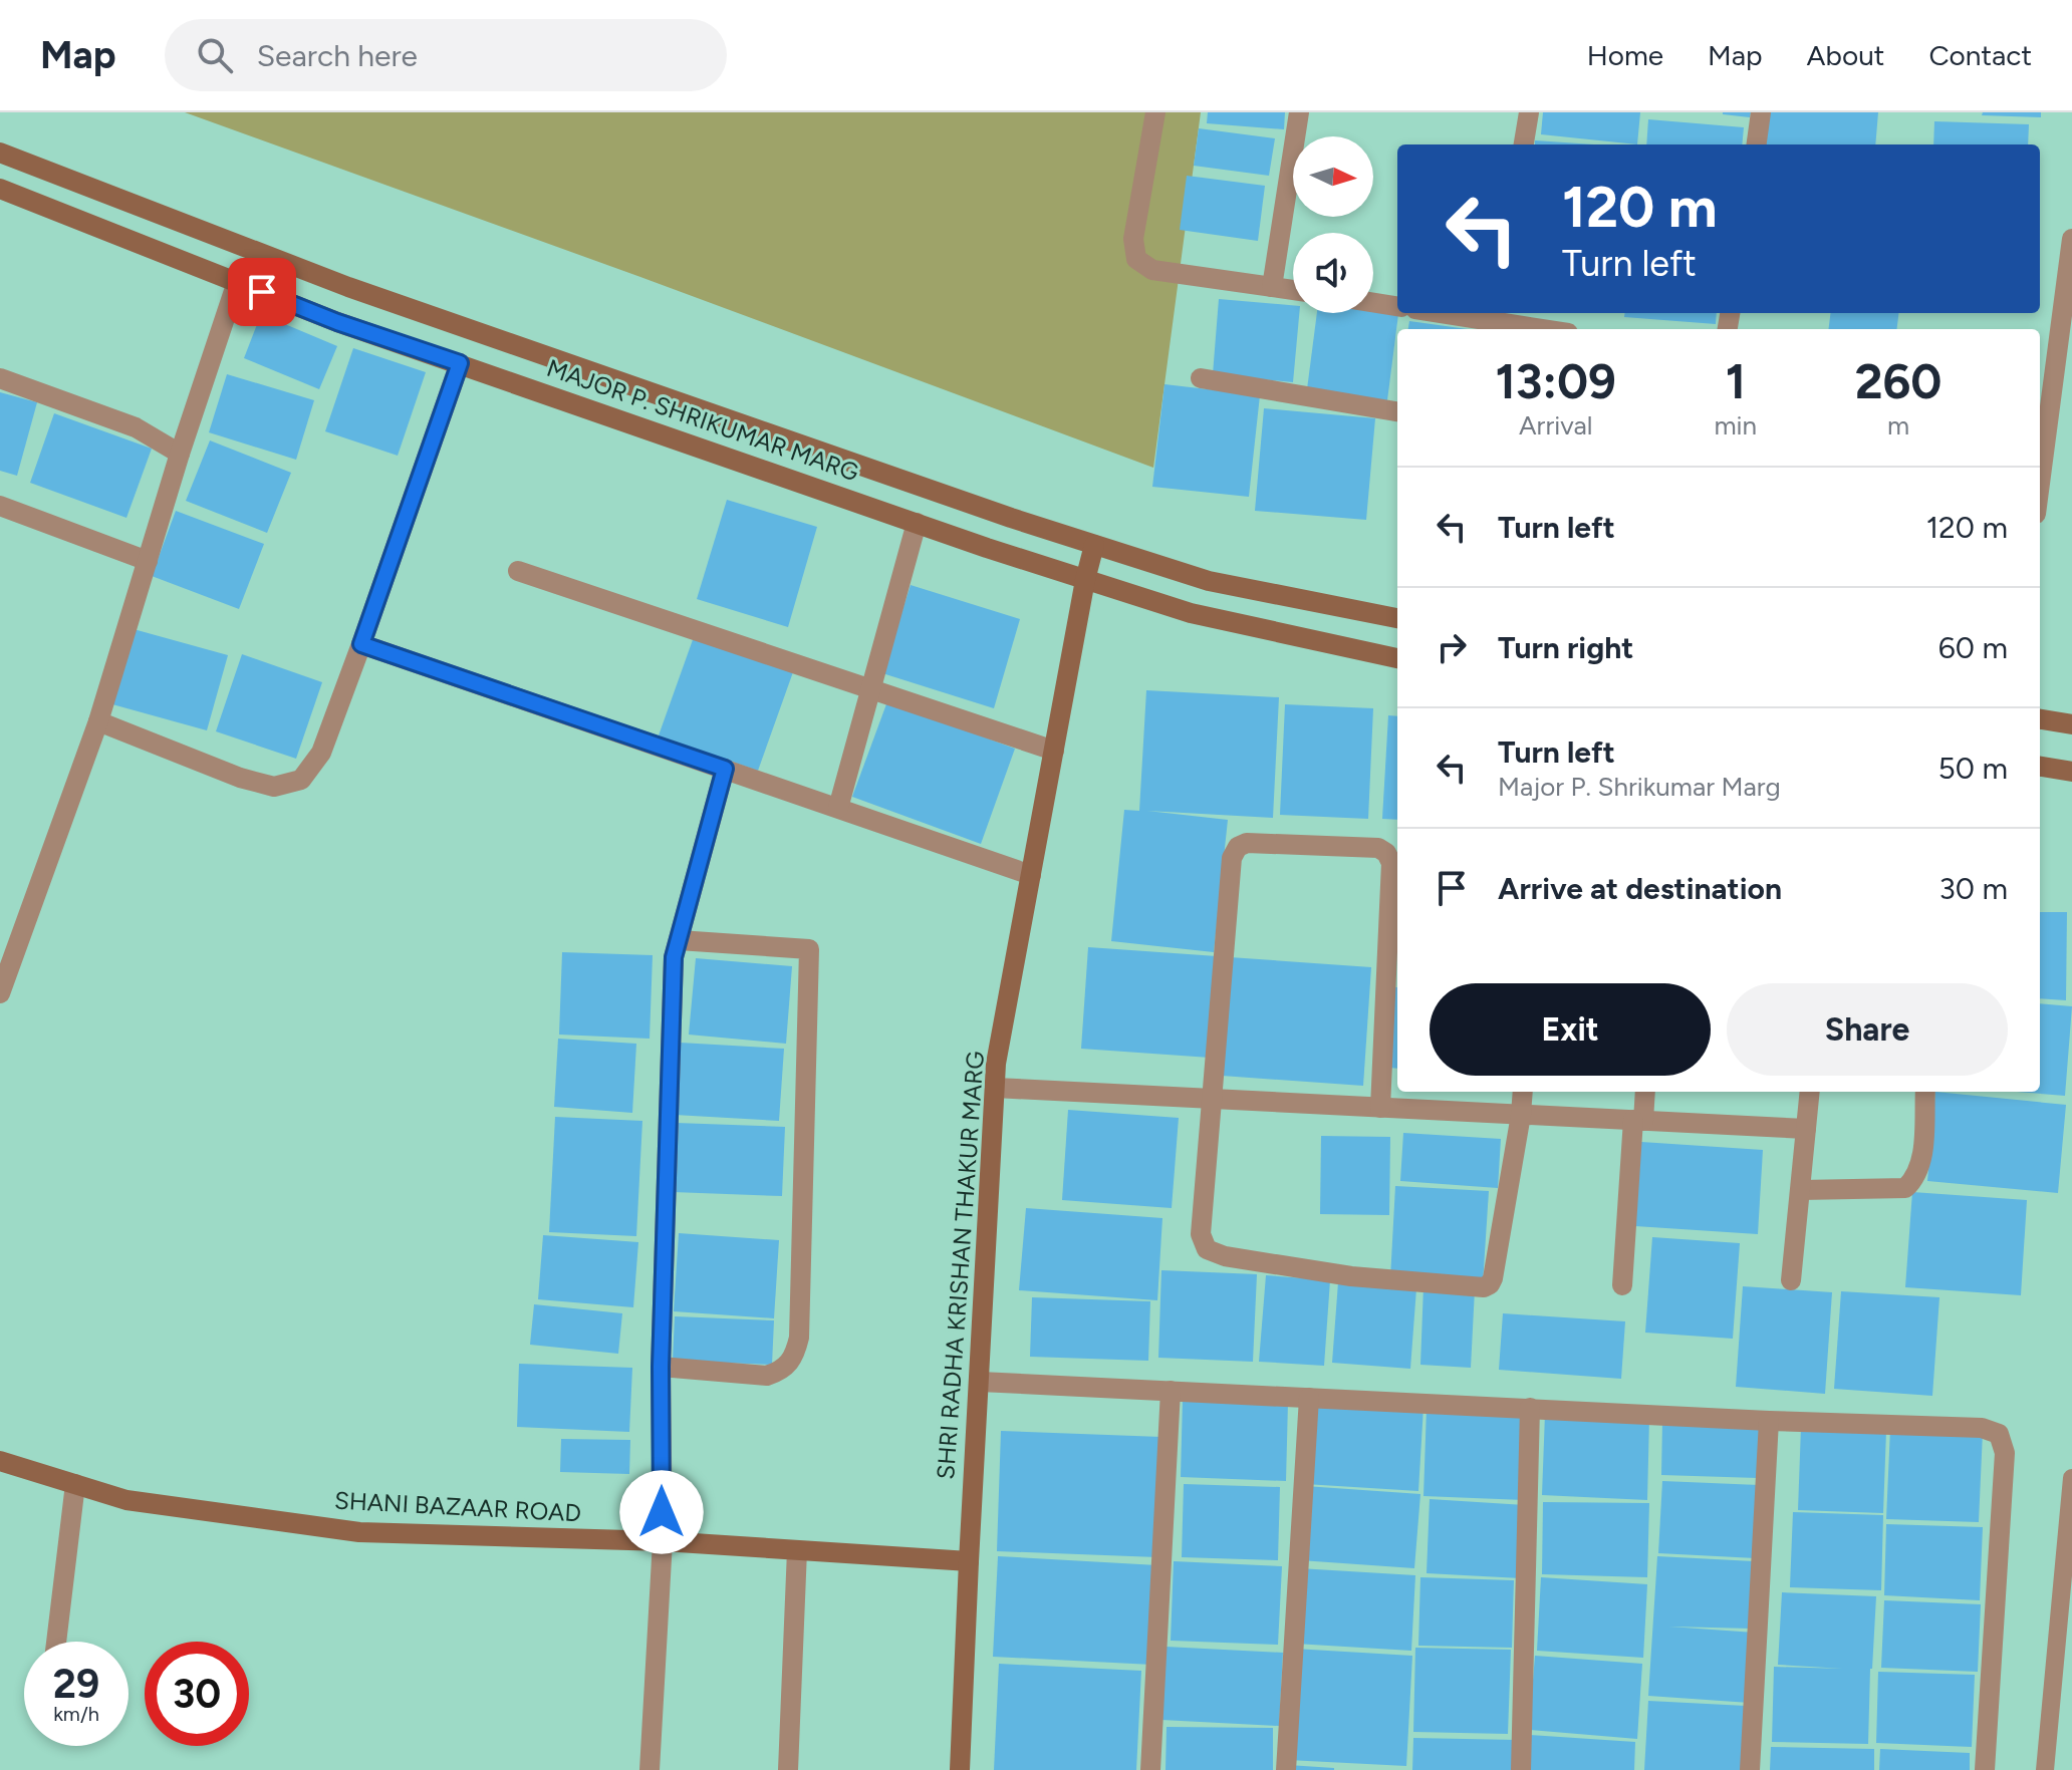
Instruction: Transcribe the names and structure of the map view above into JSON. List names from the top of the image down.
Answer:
{
  "streets": {
    "street": ["MAJOR P. SHRIKUMAR MARG", "SHRI RADHA KRISHAN THAKUR MARG", "SHANI BAZAAR ROAD"]
  },
  "crossings": [
    ["MAJOR P. SHRIKUMAR MARG", "SHRI RADHA KRISHAN THAKUR MARG"],
    ["SHRI RADHA KRISHAN THAKUR MARG", "SHANI BAZAAR ROAD"]
  ],
  "north": "right",
  "page": {
    "header": "Map",
    "search": "Search here",
    "nav": [
      "Home",
      "Map",
      "About",
      "Contact"
    ],
    "turn": ["120 m", "Turn left"],
    "eta": [
      "13:09",
      "Arrival",
      "1",
      "min",
      "260",
      "m"
    ],
    "list": [
      {
        "name": "Turn left",
        "value": "120 m"
      },
      {
        "name": "Turn right",
        "value": "60 m"
      },
      {
        "name": "Turn left",
        "note": "Major P. Shrikumar Marg",
        "value": "50 m"
      },
      {
        "name": "Arrive at destination",
        "value": "30 m"
      }
    ],
    "buttons": ["Exit", "Share"],
    "speed": "29 km/h",
    "limit": "30"
  }
}
